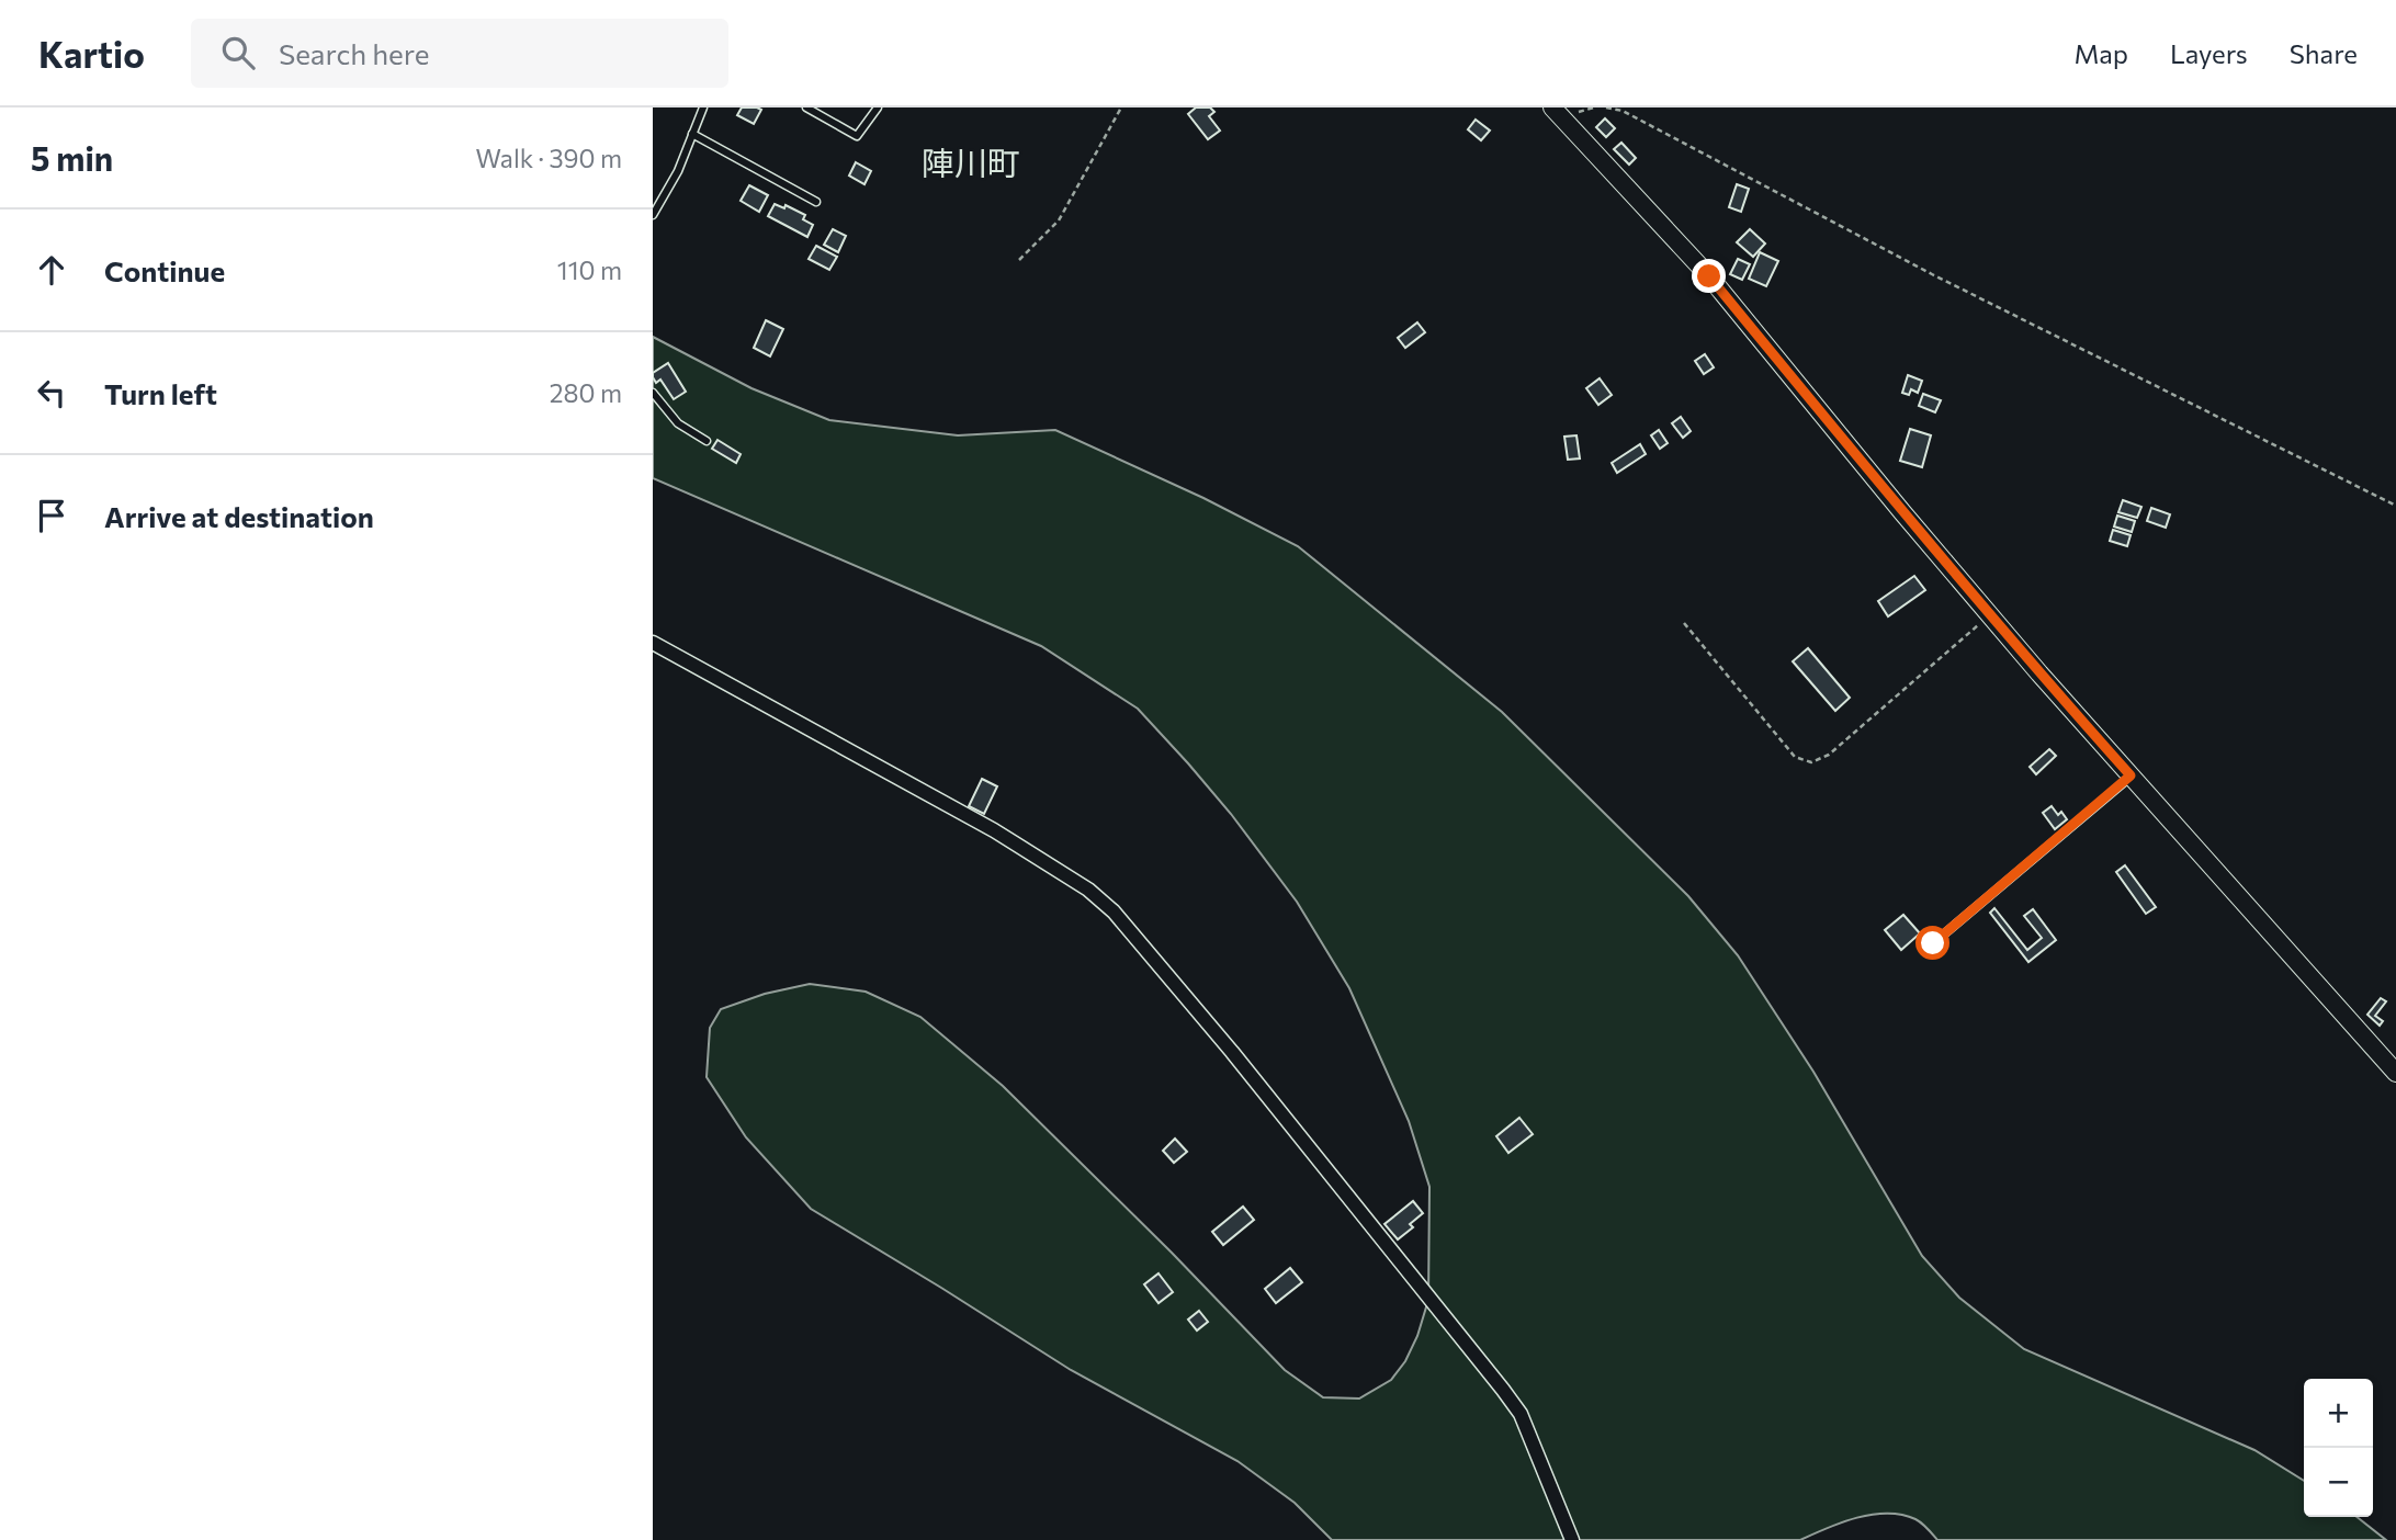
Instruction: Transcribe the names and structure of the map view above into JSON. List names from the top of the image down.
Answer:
{
  "districts": ["陣川町"],
  "page": {
    "header": "Kartio",
    "search": "Search here",
    "nav": ["Map", "Layers", "Share"],
    "heading": ["5 min", "Walk · 390 m"],
    "list": [
      ["Continue", "110 m"],
      ["Turn left", "280 m"],
      "Arrive at destination"
    ],
    "map_buttons": ["+", "−"]
  }
}
